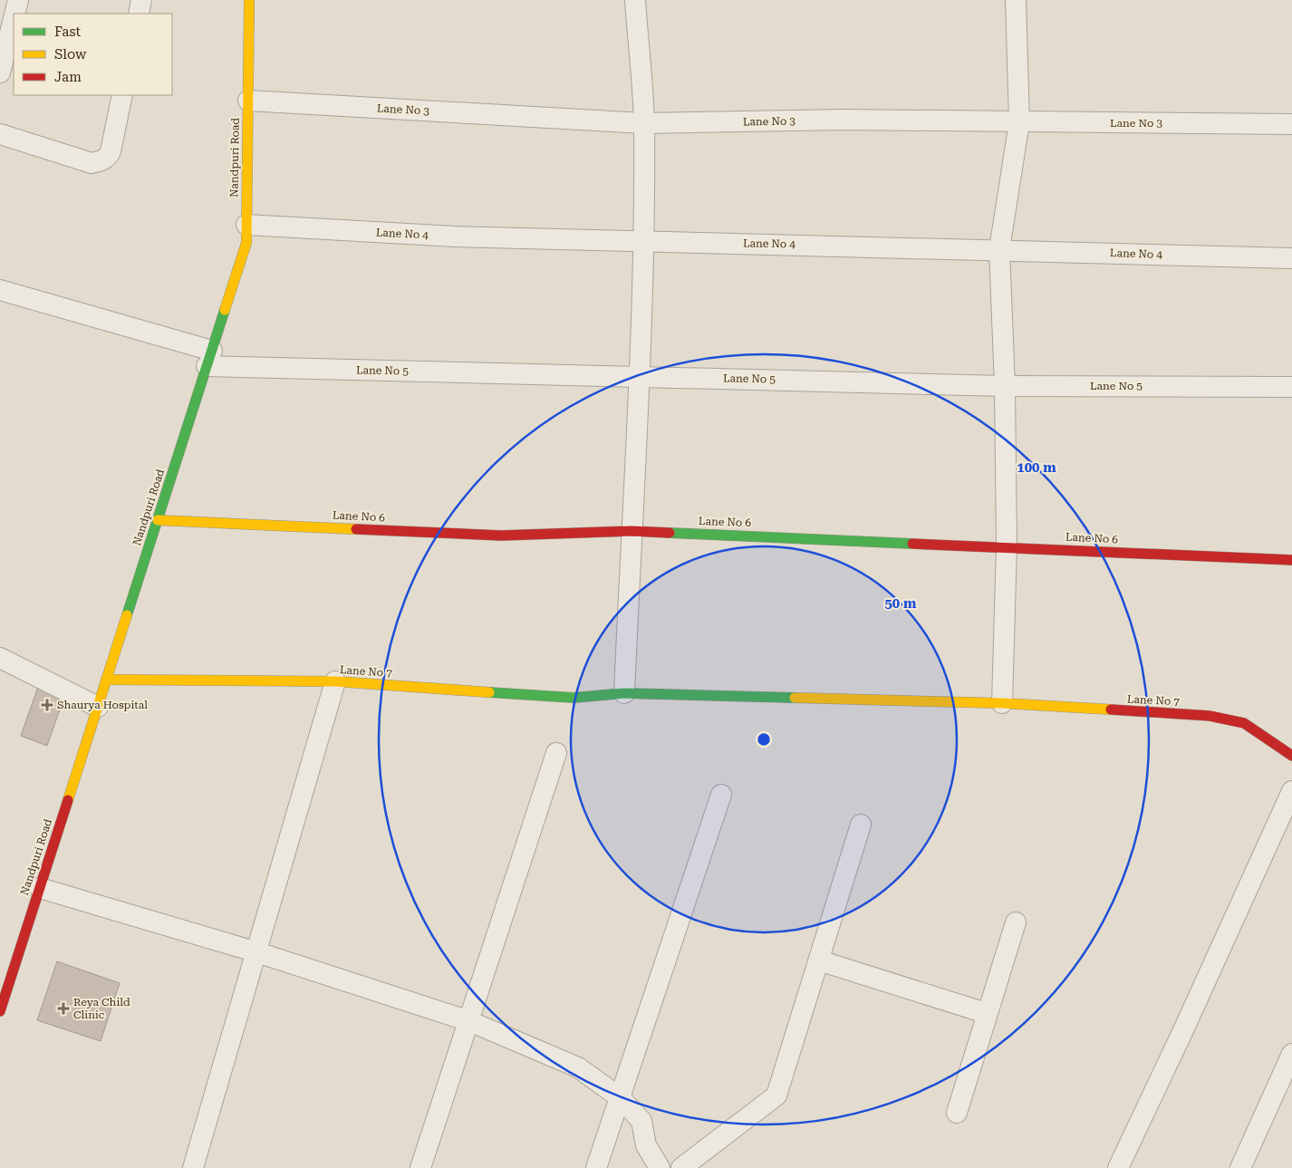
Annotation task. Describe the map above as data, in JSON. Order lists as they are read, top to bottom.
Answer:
{
  "streets": {
    "street": [
      "Lane No 3",
      "Nandpuri Road",
      "Lane No 4",
      "Lane No 5",
      "Lane No 6",
      "Lane No 7"
    ]
  },
  "crossings": [
    ["Lane No 3", "Nandpuri Road"],
    ["Nandpuri Road", "Lane No 4"],
    ["Nandpuri Road", "Lane No 5"],
    ["Nandpuri Road", "Lane No 6"],
    ["Nandpuri Road", "Lane No 7"]
  ],
  "places": {
    "health": ["Shaurya Hospital", "Reya Child Clinic"]
  },
  "legend": ["Fast", "Slow", "Jam"],
  "rings": ["100 m", "50 m"]
}
